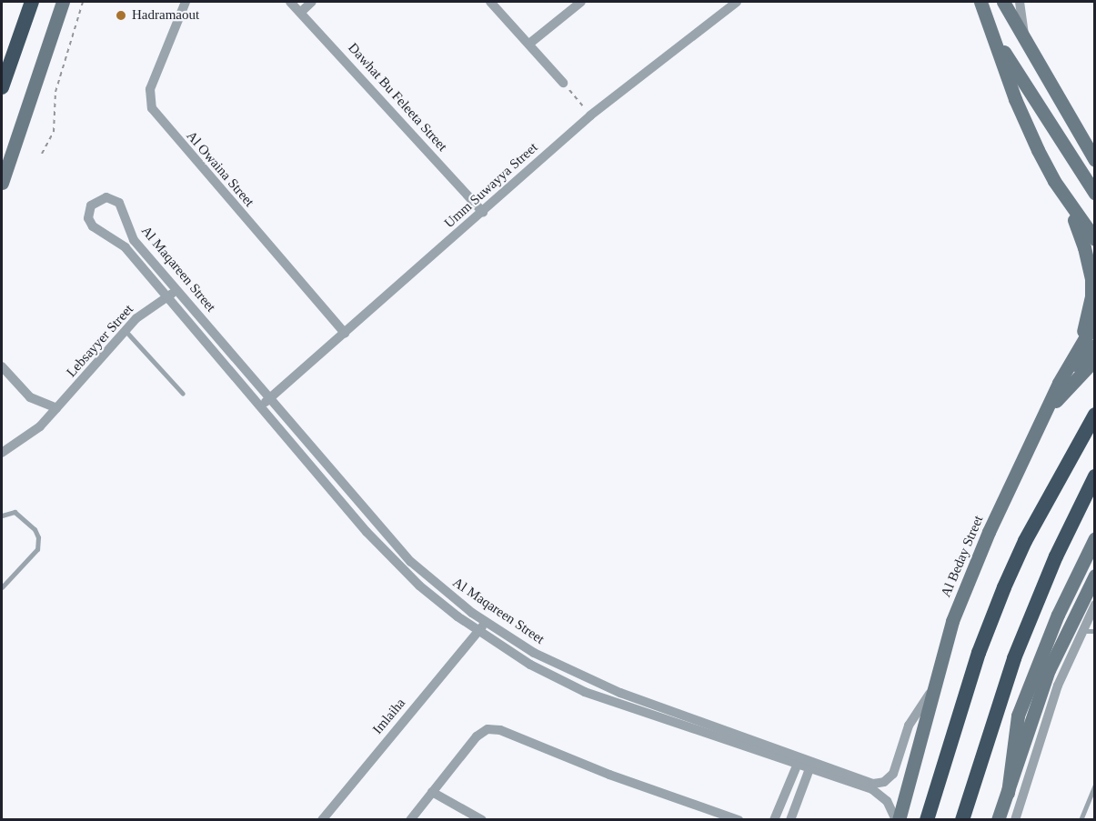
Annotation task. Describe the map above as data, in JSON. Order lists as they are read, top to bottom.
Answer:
{
  "streets": {
    "main road": ["Al Beday Street"],
    "street": [
      "Dawhat Bu Feleeta Street",
      "Al Owaina Street",
      "Umm Suwayya Street",
      "Al Maqareen Street",
      "Lebsayyer Street",
      "Imlaiha"
    ]
  },
  "crossings": [
    ["Dawhat Bu Feleeta Street", "Umm Suwayya Street"],
    ["Al Owaina Street", "Umm Suwayya Street"],
    ["Umm Suwayya Street", "Al Maqareen Street"],
    ["Al Maqareen Street", "Lebsayyer Street"],
    ["Al Maqareen Street", "Al Beday Street"],
    ["Al Maqareen Street", "Imlaiha"]
  ],
  "places": ["Hadramaout"]
}
